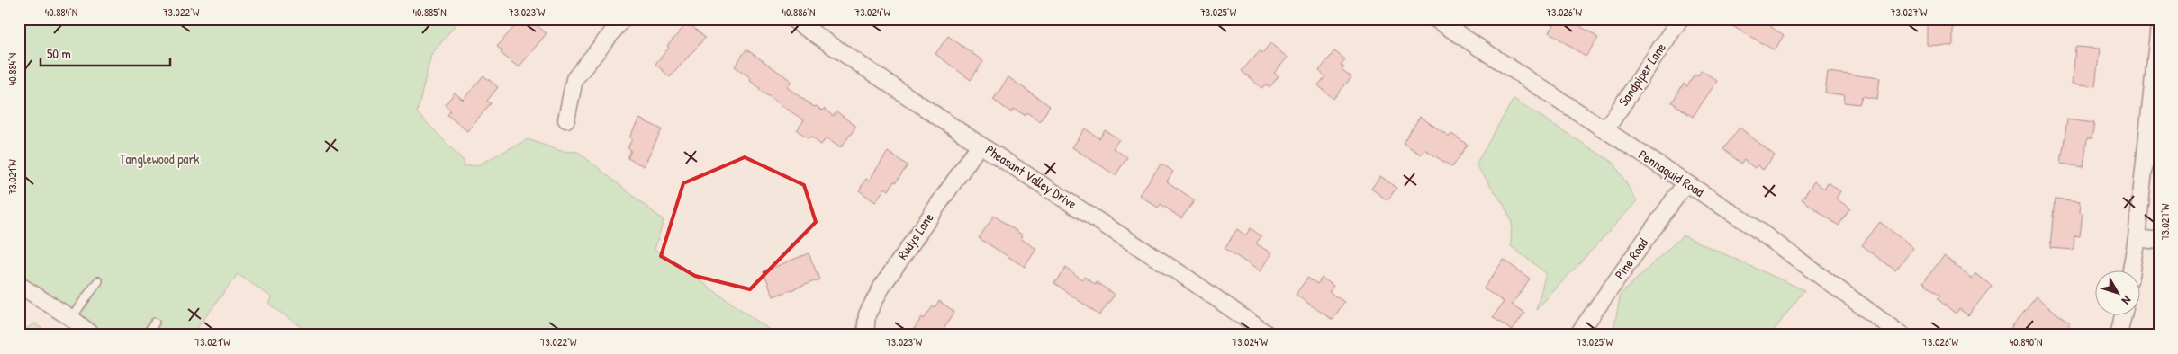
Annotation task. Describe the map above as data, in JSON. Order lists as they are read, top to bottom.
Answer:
{
  "streets": {
    "street": [
      "Sandpiper Lane",
      "Pennaquid Road",
      "Pheasant Valley Drive",
      "Rudys Lane",
      "Pine Road"
    ]
  },
  "crossings": [
    ["Sandpiper Lane", "Pennaquid Road"],
    ["Pennaquid Road", "Pine Road"],
    ["Pheasant Valley Drive", "Rudys Lane"]
  ],
  "parks": ["Tanglewood park"],
  "scale_bar": "50 m",
  "north": "bottom right",
  "coordinates": [
    "40.884°N",
    "73.022°W",
    "40.885°N",
    "73.023°W",
    "40.886°N",
    "73.024°W",
    "73.025°W",
    "73.026°W",
    "73.027°W",
    "73.021°W",
    "40.890°N"
  ]
}
